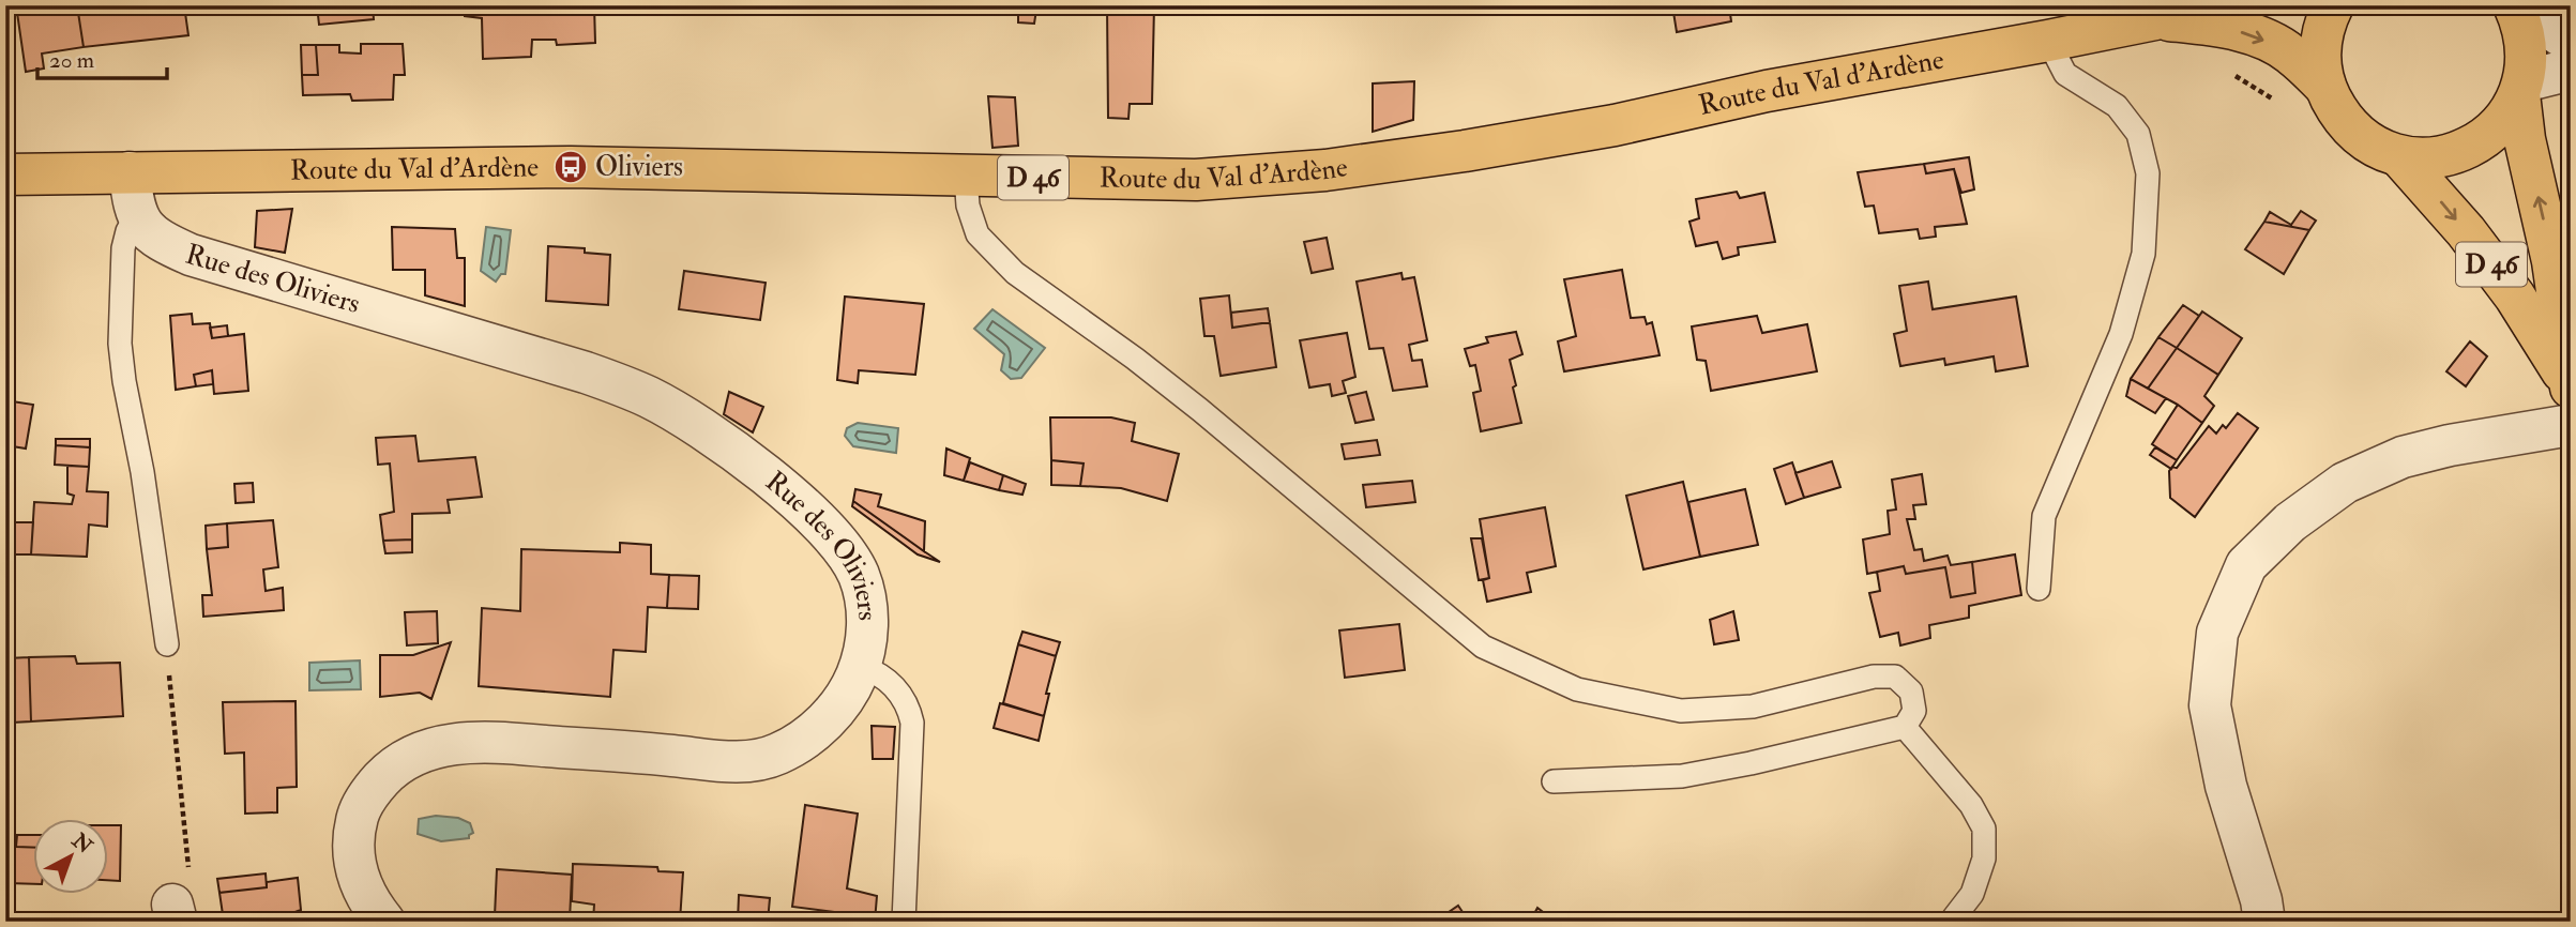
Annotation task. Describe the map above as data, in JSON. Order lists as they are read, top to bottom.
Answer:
{
  "streets": {
    "main road": ["Route du Val d'Ardène", "D 46"],
    "street": ["Rue des Oliviers"]
  },
  "places": {
    "bus stop": ["Oliviers"]
  },
  "scale_bar": "20 m",
  "north": "top right"
}
